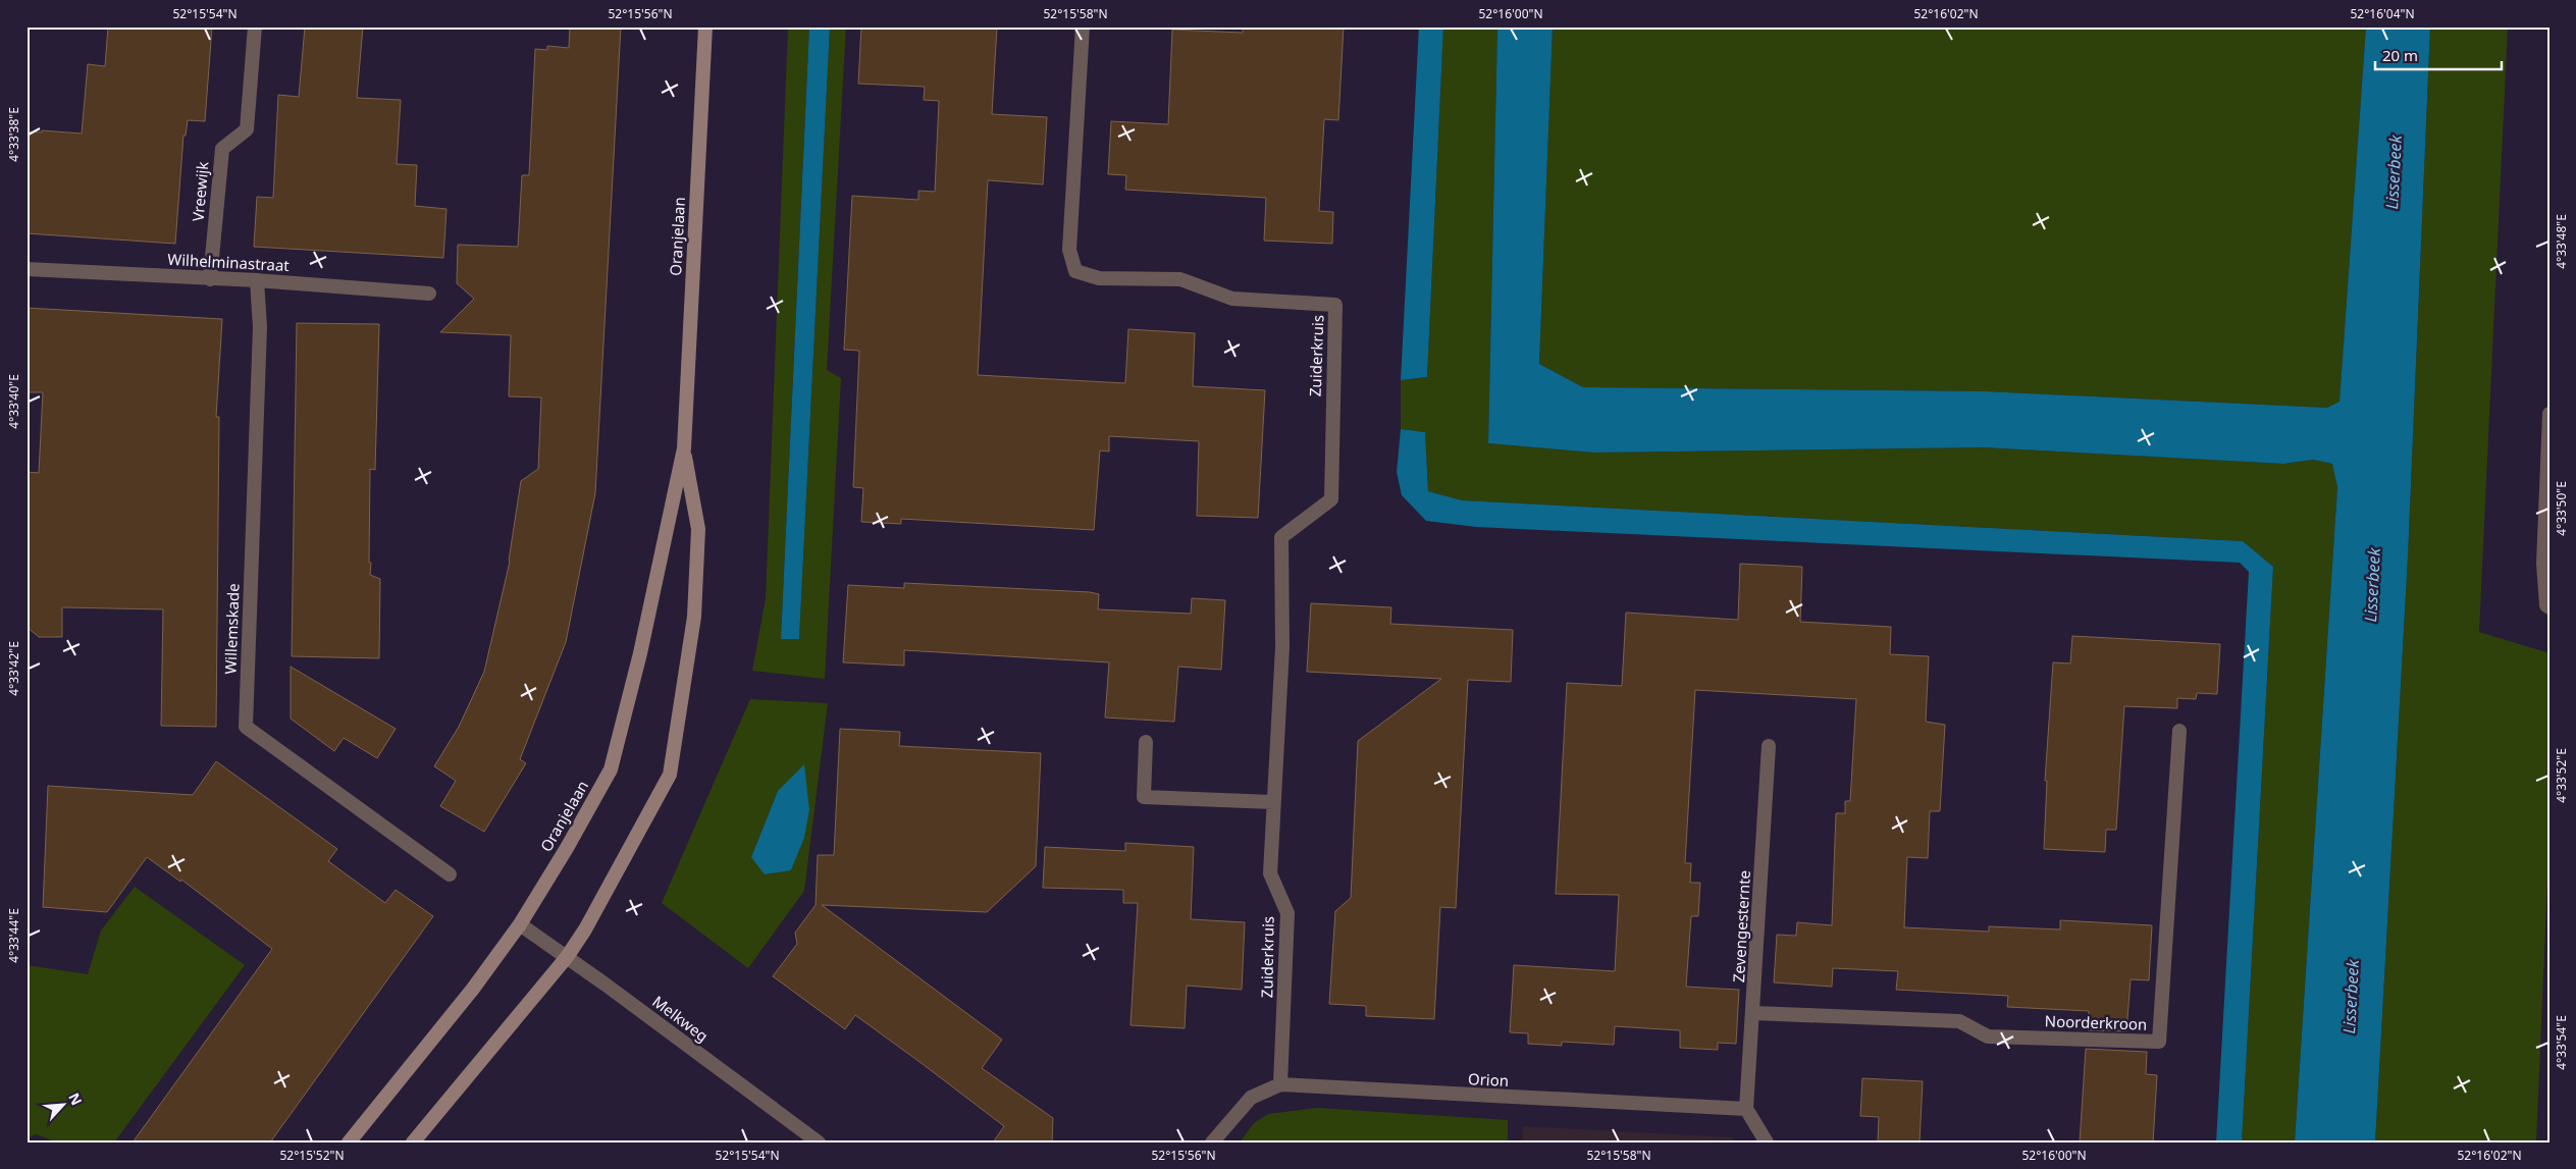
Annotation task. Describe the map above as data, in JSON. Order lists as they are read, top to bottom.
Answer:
{
  "streets": {
    "main road": ["Oranjelaan"],
    "street": [
      "Vreewijk",
      "Wilhelminastraat",
      "Zuiderkruis",
      "Willemskade",
      "Zevengesternte",
      "Melkweg",
      "Noorderkroon",
      "Orion"
    ]
  },
  "crossings": [
    ["Vreewijk", "Wilhelminastraat"],
    ["Oranjelaan", "Melkweg"],
    ["Wilhelminastraat", "Willemskade"],
    ["Zuiderkruis", "Orion"],
    ["Zevengesternte", "Noorderkroon"],
    ["Zevengesternte", "Orion"]
  ],
  "water": ["Lisserbeek"],
  "scale_bar": "20 m",
  "north": "top right",
  "coordinates": [
    "52°15'54\"N",
    "52°15'56\"N",
    "52°15'58\"N",
    "52°16'00\"N",
    "52°16'02\"N",
    "52°16'04\"N",
    "4°33'38\"E",
    "4°33'48\"E",
    "4°33'40\"E",
    "4°33'50\"E",
    "4°33'42\"E",
    "4°33'52\"E",
    "4°33'44\"E",
    "4°33'54\"E",
    "52°15'52\"N"
  ]
}
